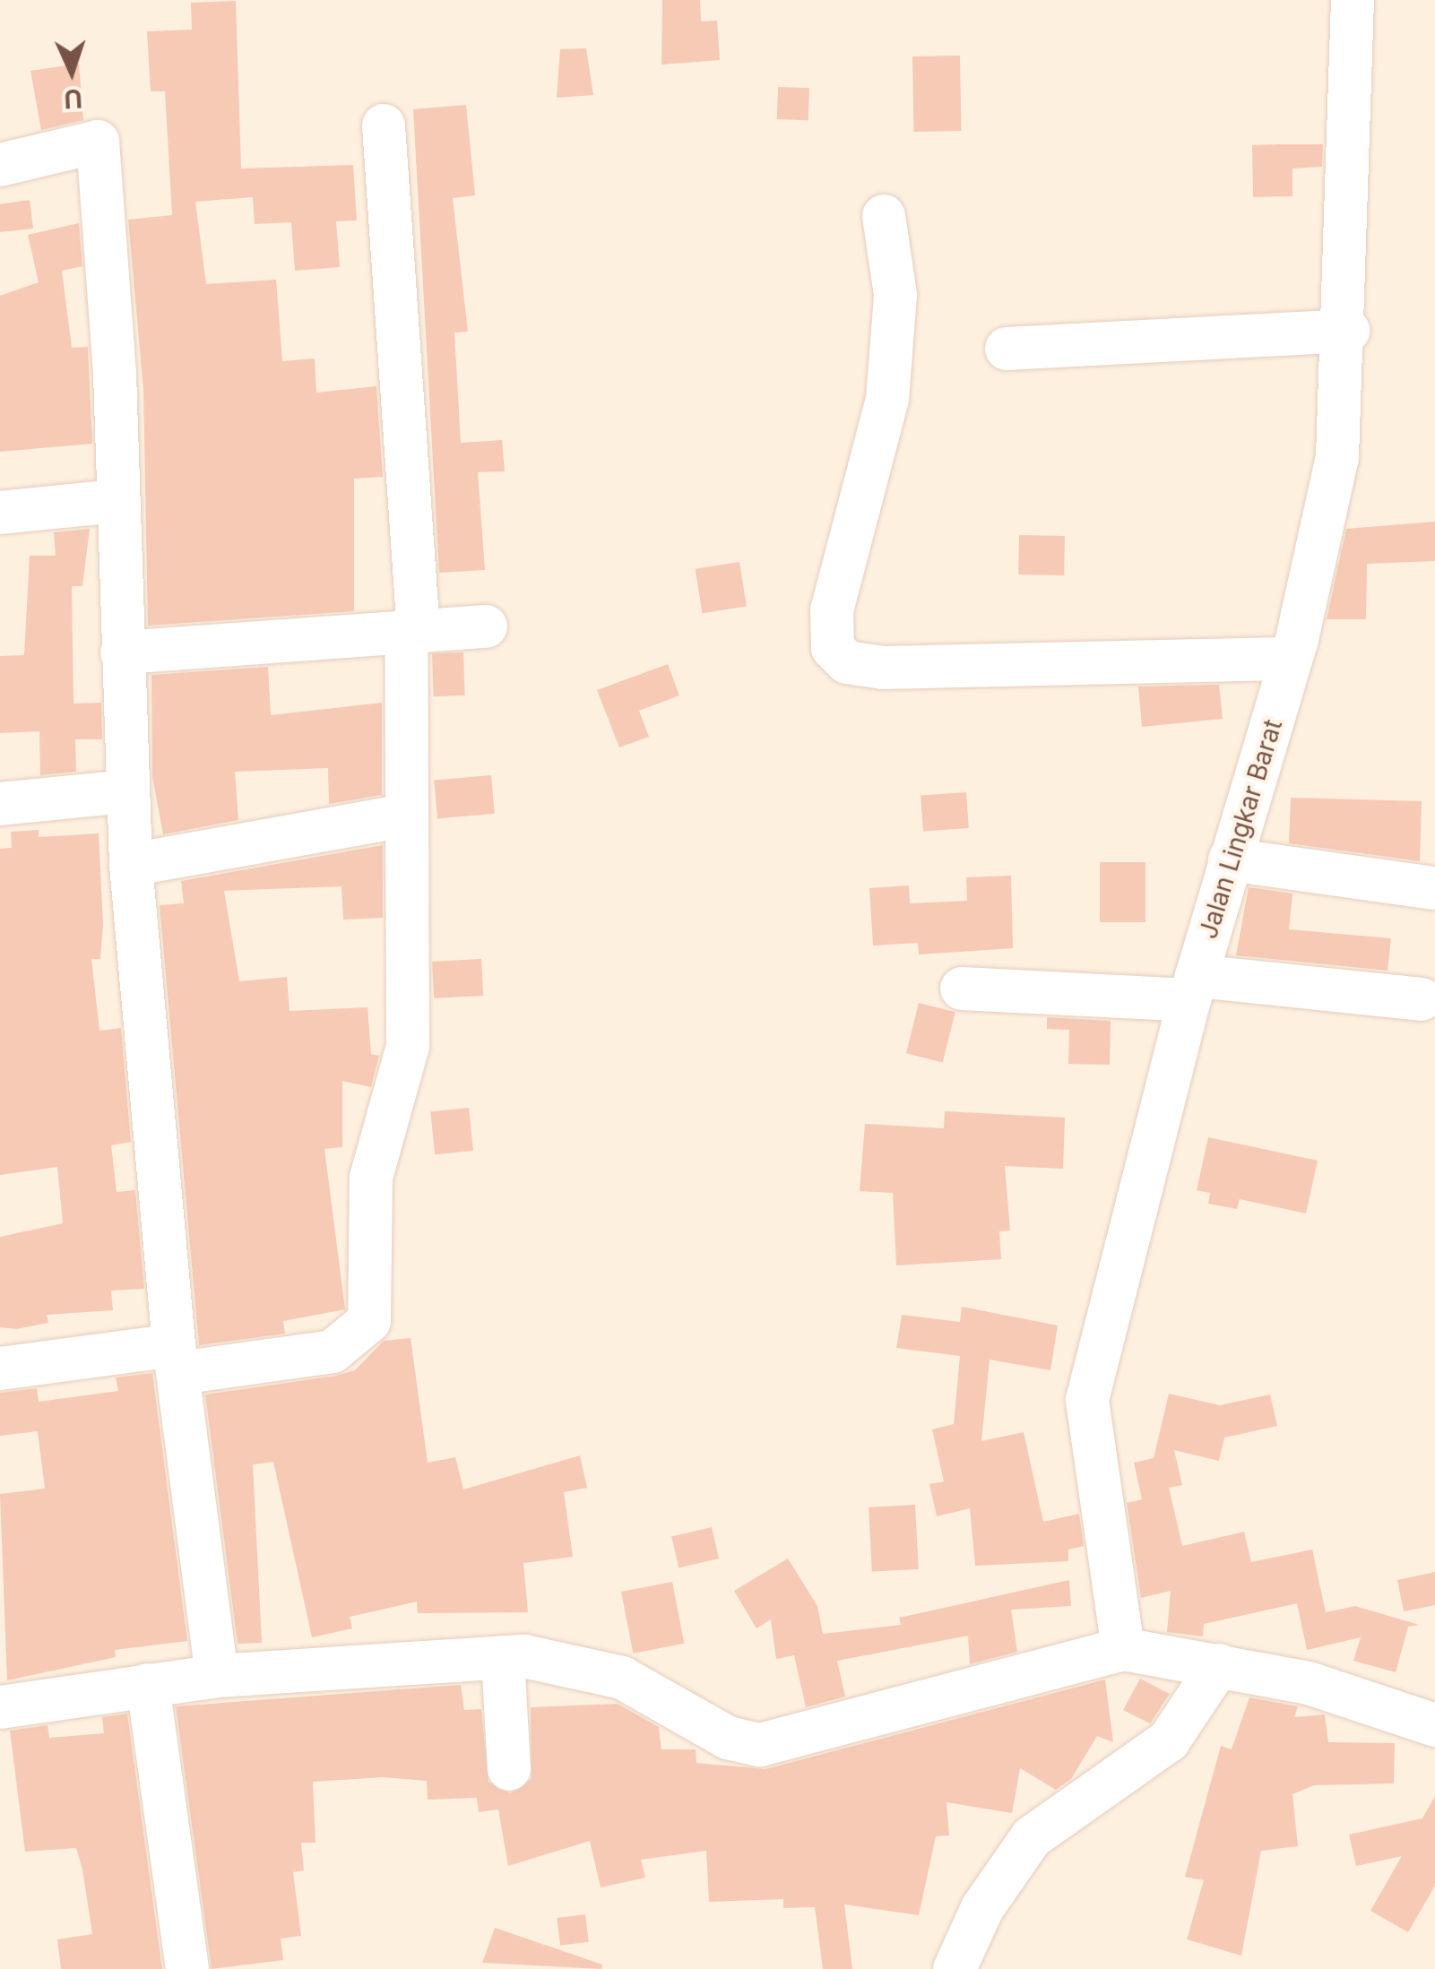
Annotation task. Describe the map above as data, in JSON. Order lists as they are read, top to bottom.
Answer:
{
  "streets": {
    "street": ["Jalan Lingkar Barat"]
  },
  "north": "bottom"
}
